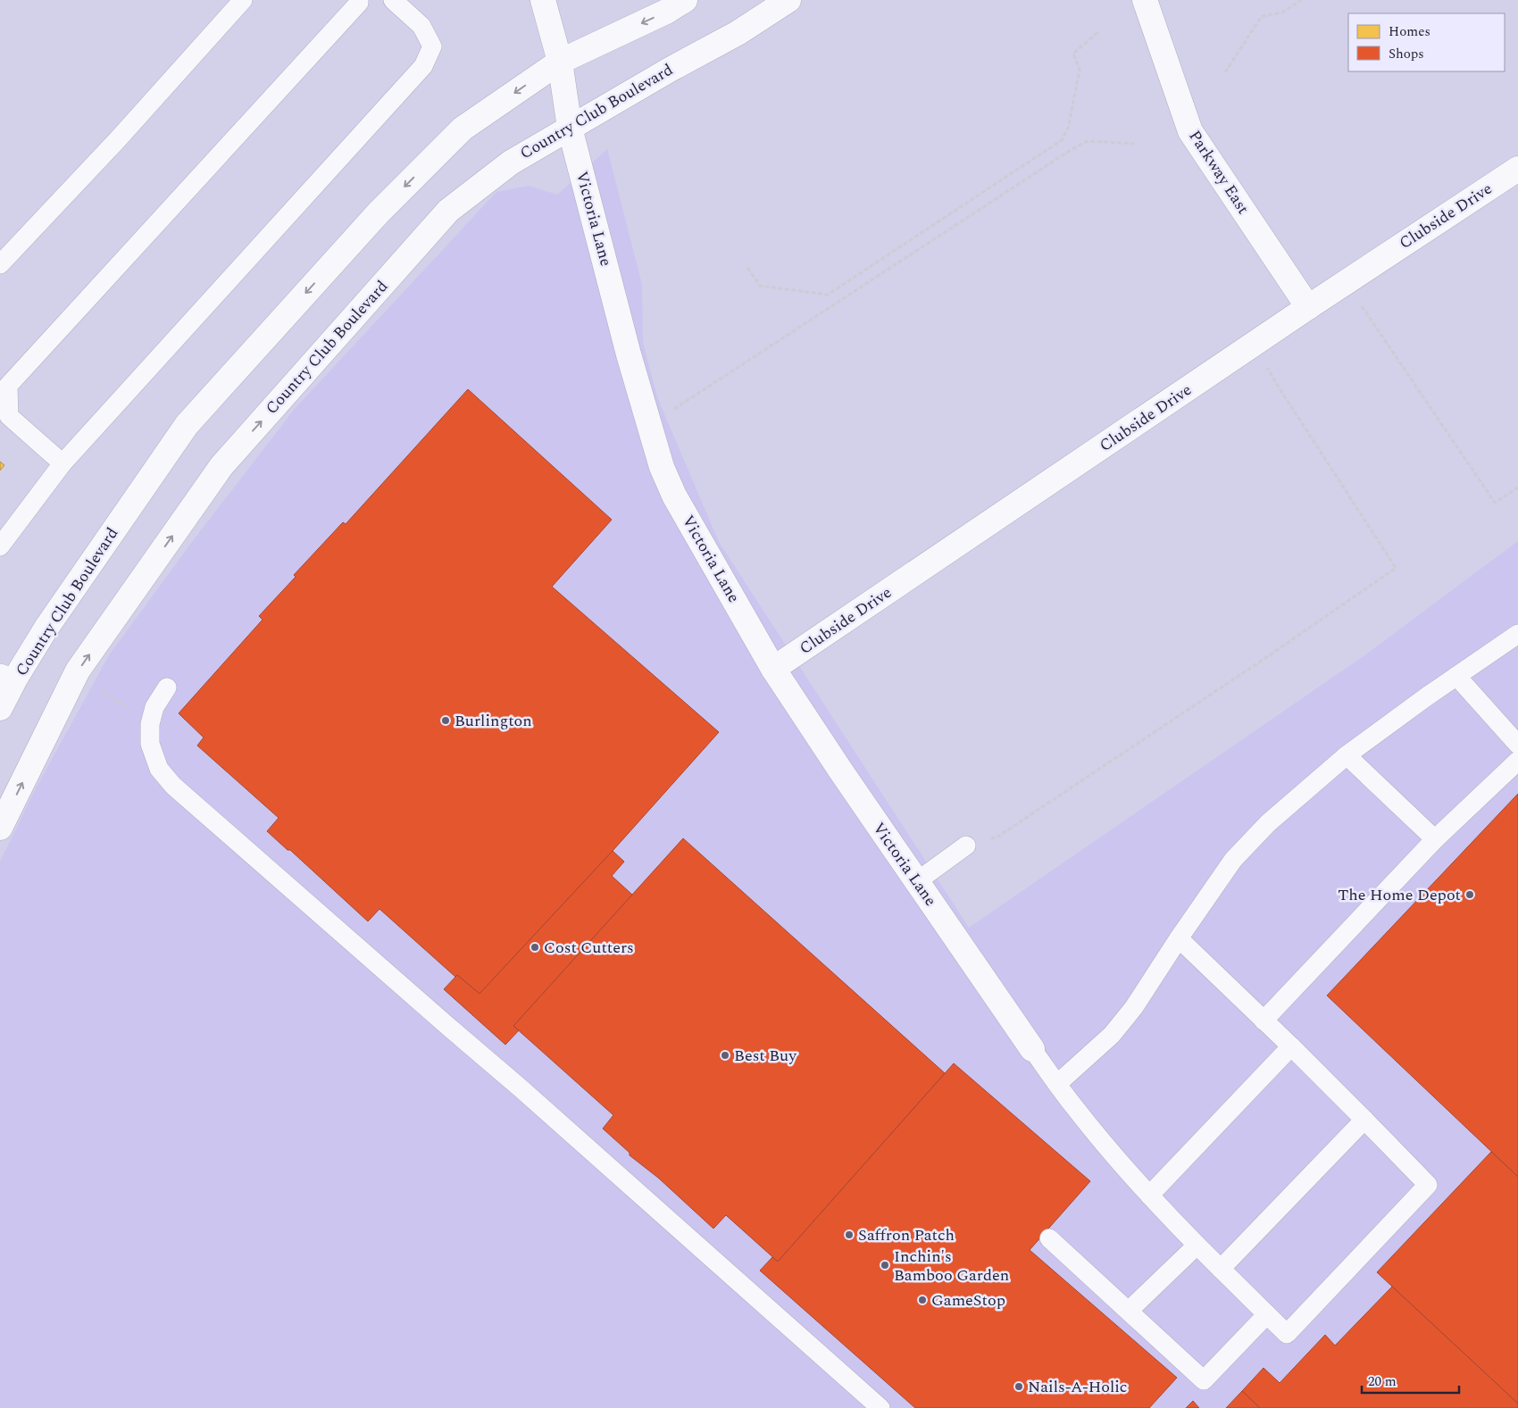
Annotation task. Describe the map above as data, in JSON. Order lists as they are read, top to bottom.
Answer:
{
  "streets": {
    "street": [
      "Country Club Boulevard",
      "Parkway East",
      "Clubside Drive",
      "Victoria Lane"
    ]
  },
  "crossings": [
    ["Country Club Boulevard", "Victoria Lane"],
    ["Parkway East", "Clubside Drive"],
    ["Clubside Drive", "Victoria Lane"]
  ],
  "places": [
    "Burlington",
    "The Home Depot",
    "Cost Cutters",
    "Best Buy",
    "Saffron Patch",
    "Inchin's Bamboo Garden",
    "GameStop",
    "Nails-A-Holic"
  ],
  "legend": ["Homes", "Shops"],
  "scale_bar": "20 m"
}
